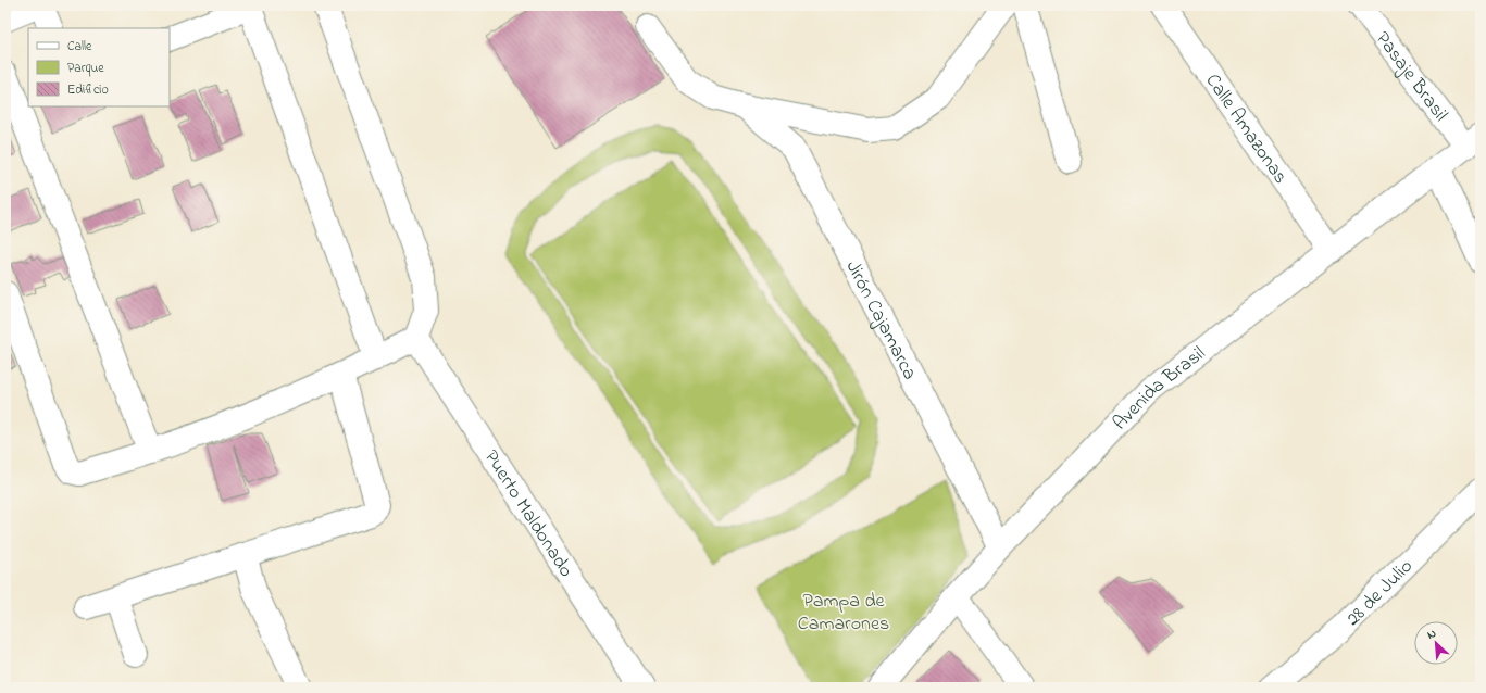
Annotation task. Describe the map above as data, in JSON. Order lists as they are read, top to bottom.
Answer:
{
  "streets": {
    "street": [
      "Pasaje Brasil",
      "Calle Amazonas",
      "Jirón Cajamarca",
      "Avenida Brasil",
      "Puerto Maldonado",
      "28 de Julio"
    ]
  },
  "crossings": [
    ["Pasaje Brasil", "Avenida Brasil"],
    ["Calle Amazonas", "Avenida Brasil"],
    ["Jirón Cajamarca", "Avenida Brasil"]
  ],
  "parks": ["Pampa de Camarones"],
  "legend": ["Calle", "Parque", "Edificio"],
  "north": "top left"
}
